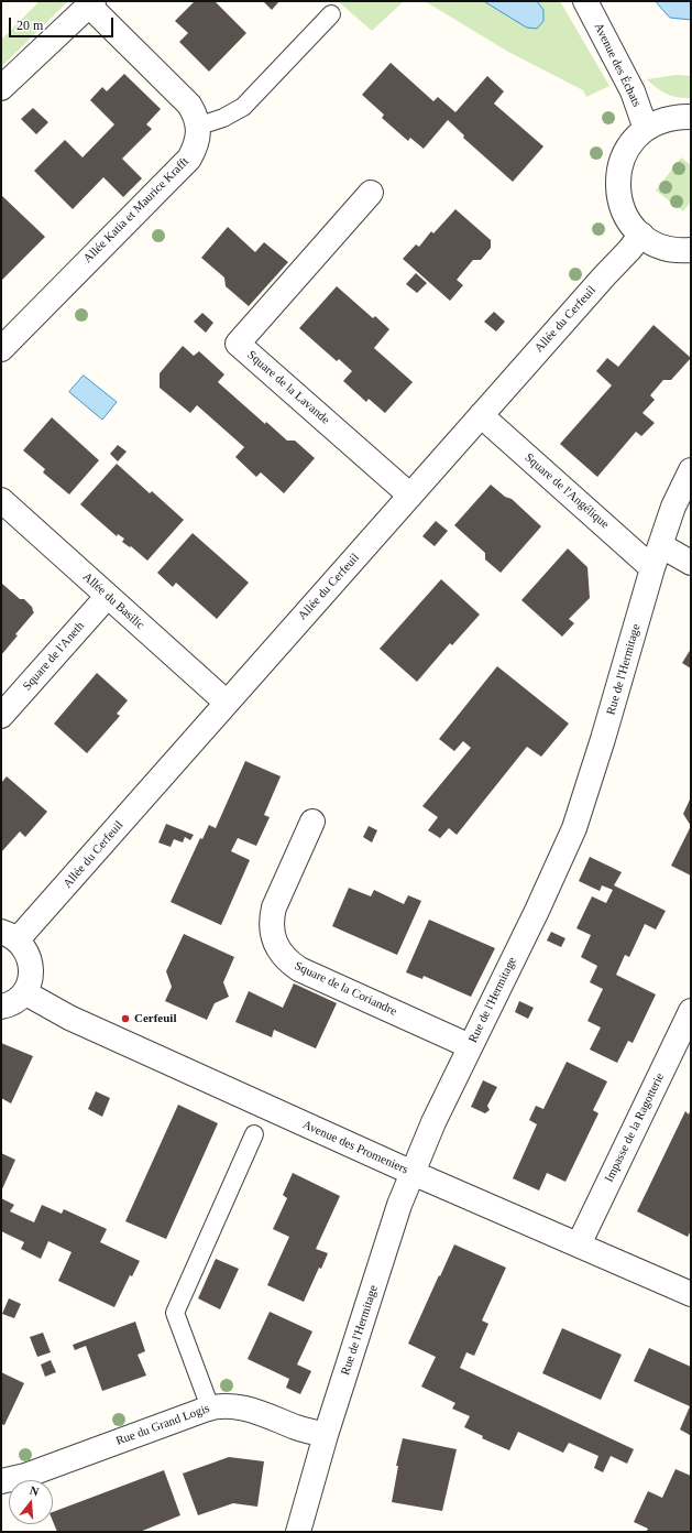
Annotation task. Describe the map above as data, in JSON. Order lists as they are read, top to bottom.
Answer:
{
  "streets": {
    "street": [
      "Avenue des Échats",
      "Allée Katia et Maurice Krafft",
      "Allée du Cerfeuil",
      "Square de la Lavande",
      "Square de l'Angélique",
      "Allée du Basilic",
      "Square de l'Aneth",
      "Rue de l'Hermitage",
      "Square de la Coriandre",
      "Impasse de la Ragotterie",
      "Avenue des Promeniers",
      "Rue du Grand Logis"
    ]
  },
  "crossings": [
    ["Allée du Cerfeuil", "Square de la Lavande"],
    ["Allée du Cerfeuil", "Square de l'Angélique"],
    ["Allée du Cerfeuil", "Allée du Basilic"],
    ["Square de l'Angélique", "Rue de l'Hermitage"],
    ["Allée du Basilic", "Square de l'Aneth"],
    ["Rue de l'Hermitage", "Square de la Coriandre"],
    ["Rue de l'Hermitage", "Avenue des Promeniers"],
    ["Rue de l'Hermitage", "Rue du Grand Logis"],
    ["Impasse de la Ragotterie", "Avenue des Promeniers"]
  ],
  "places": ["Cerfeuil"],
  "scale_bar": "20 m",
  "north": "top"
}
